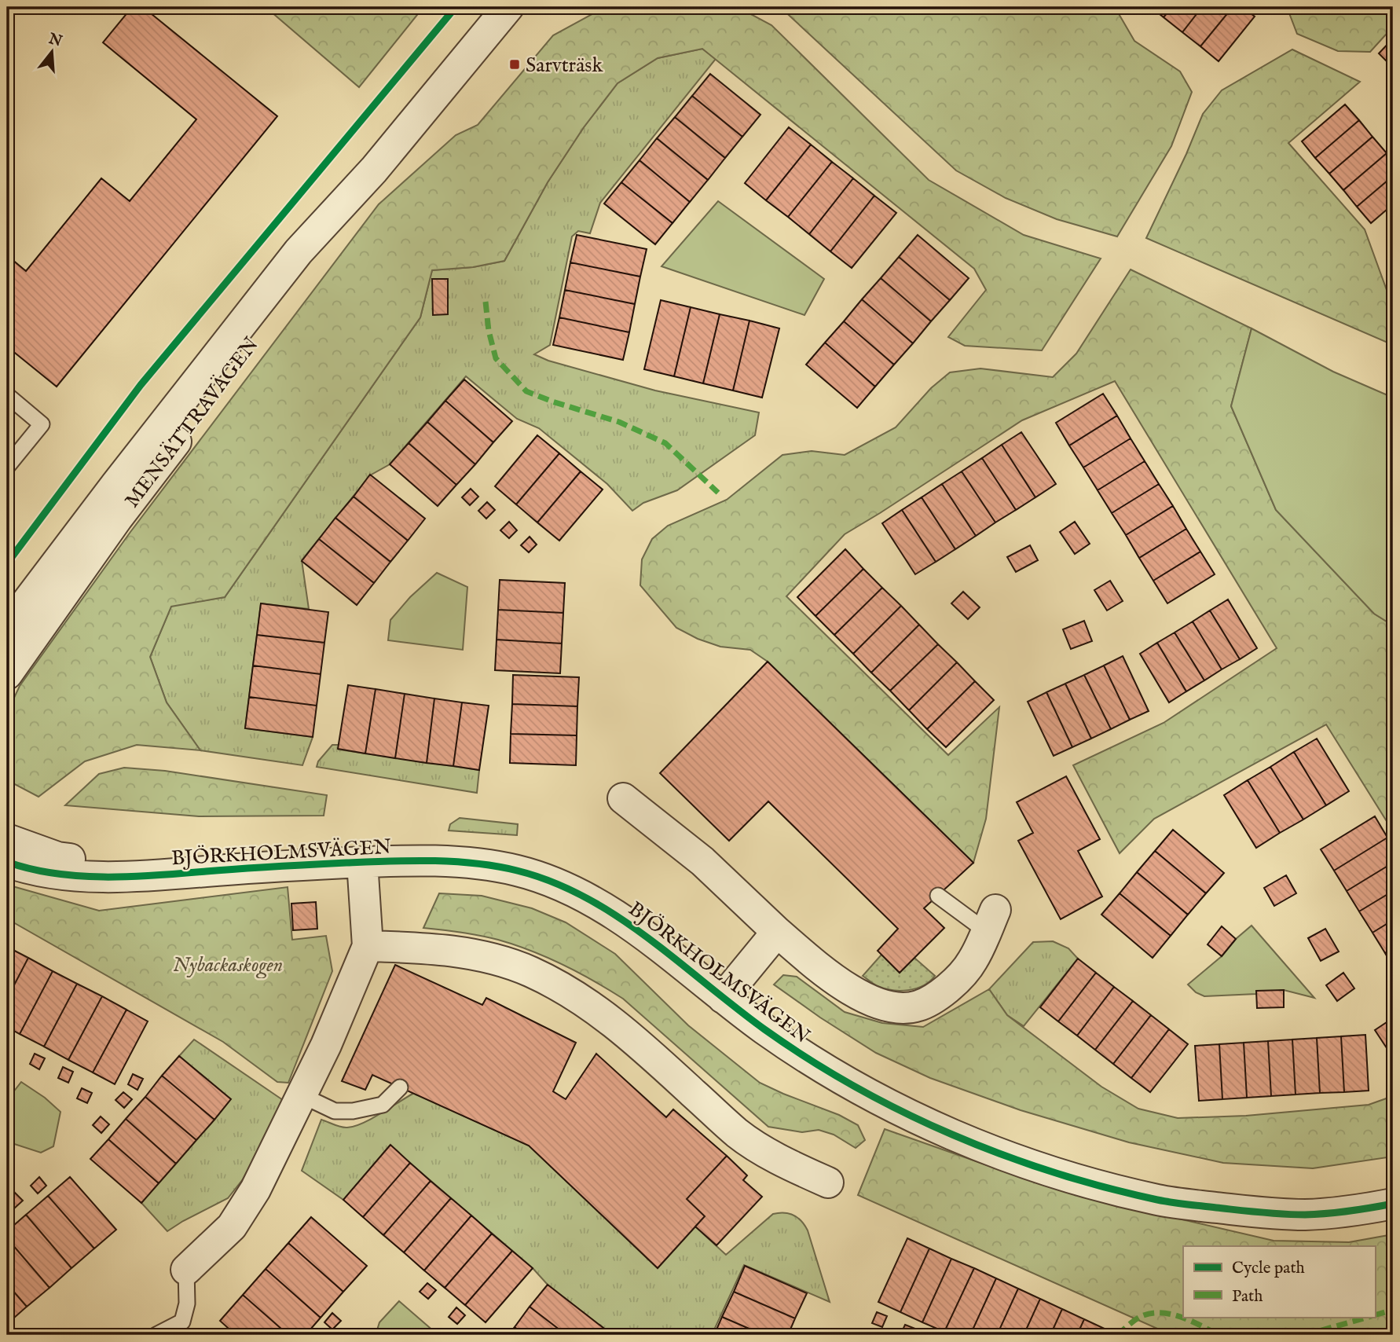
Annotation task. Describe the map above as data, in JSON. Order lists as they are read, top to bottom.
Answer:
{
  "streets": {
    "street": ["MENSÄTTRAVÄGEN", "BJÖRKHOLMSVÄGEN"]
  },
  "parks": ["Nybackaskogen"],
  "places": {
    "transit": ["Sarvträsk"]
  },
  "legend": ["Cycle path", "Path"],
  "north": "top"
}
